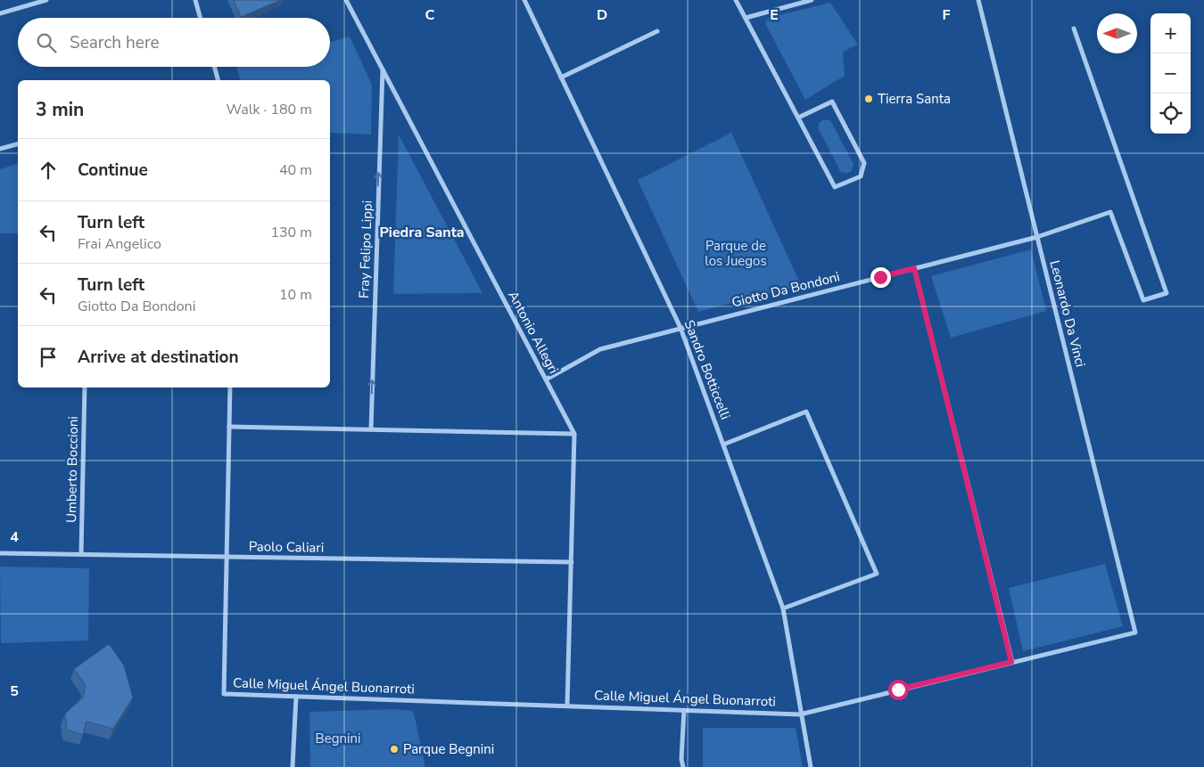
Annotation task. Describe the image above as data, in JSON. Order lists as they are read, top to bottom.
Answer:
{
  "streets": {
    "street": [
      "Fray Felipo Lippi",
      "Giotto Da Bondoni",
      "Leonardo Da Vinci",
      "Antonio Allegri",
      "Sandro Botticcelli",
      "Umberto Boccioni",
      "Paolo Caliari",
      "Calle Miguel Ángel Buonarroti"
    ]
  },
  "crossings": [
    ["Fray Felipo Lippi", "Antonio Allegri"],
    ["Giotto Da Bondoni", "Leonardo Da Vinci"],
    ["Giotto Da Bondoni", "Antonio Allegri"],
    ["Giotto Da Bondoni", "Sandro Botticcelli"],
    ["Leonardo Da Vinci", "Calle Miguel Ángel Buonarroti"],
    ["Antonio Allegri", "Paolo Caliari"],
    ["Antonio Allegri", "Calle Miguel Ángel Buonarroti"],
    ["Sandro Botticcelli", "Calle Miguel Ángel Buonarroti"],
    ["Umberto Boccioni", "Paolo Caliari"],
    ["Paolo Caliari", "Calle Miguel Ángel Buonarroti"]
  ],
  "one_way": ["Fray Felipo Lippi"],
  "districts": ["Piedra Santa"],
  "parks": ["Parque de los Juegos", "Begnini"],
  "places": ["Tierra Santa", "Parque Begnini"],
  "north": "left",
  "page": {
    "map_buttons": ["+", "−"],
    "search": "Search here",
    "heading": ["3 min", "Walk · 180 m"],
    "list": [
      ["Continue", "40 m"],
      ["Turn left", "Frai Angelico", "130 m"],
      ["Turn left", "Giotto Da Bondoni", "10 m"],
      "Arrive at destination"
    ]
  },
  "grid": {
    "columns": [
      "C",
      "D",
      "E",
      "F"
    ],
    "rows": ["4", "5"]
  }
}
